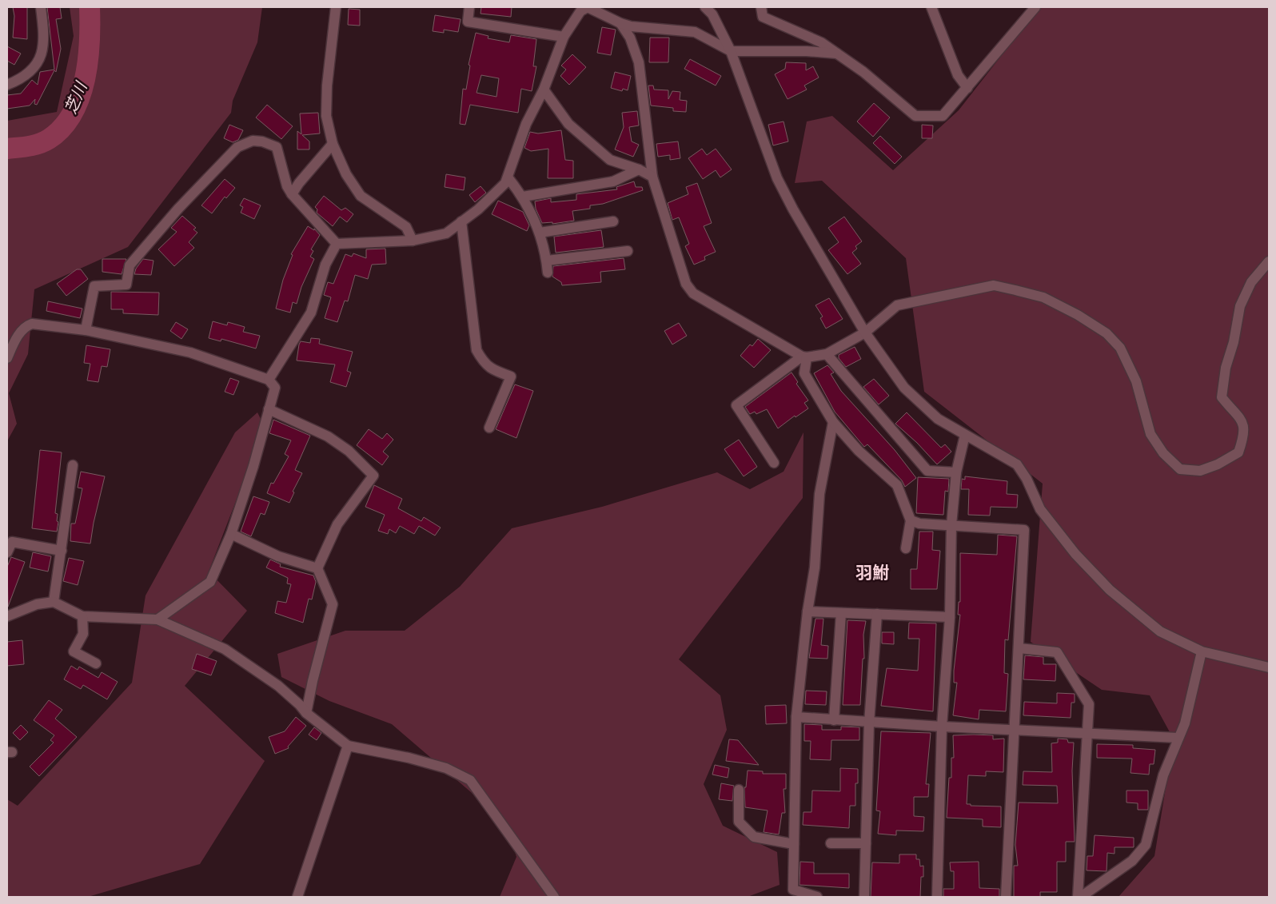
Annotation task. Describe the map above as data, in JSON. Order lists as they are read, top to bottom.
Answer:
{
  "districts": ["羽鮒"],
  "water": ["芝川"]
}
